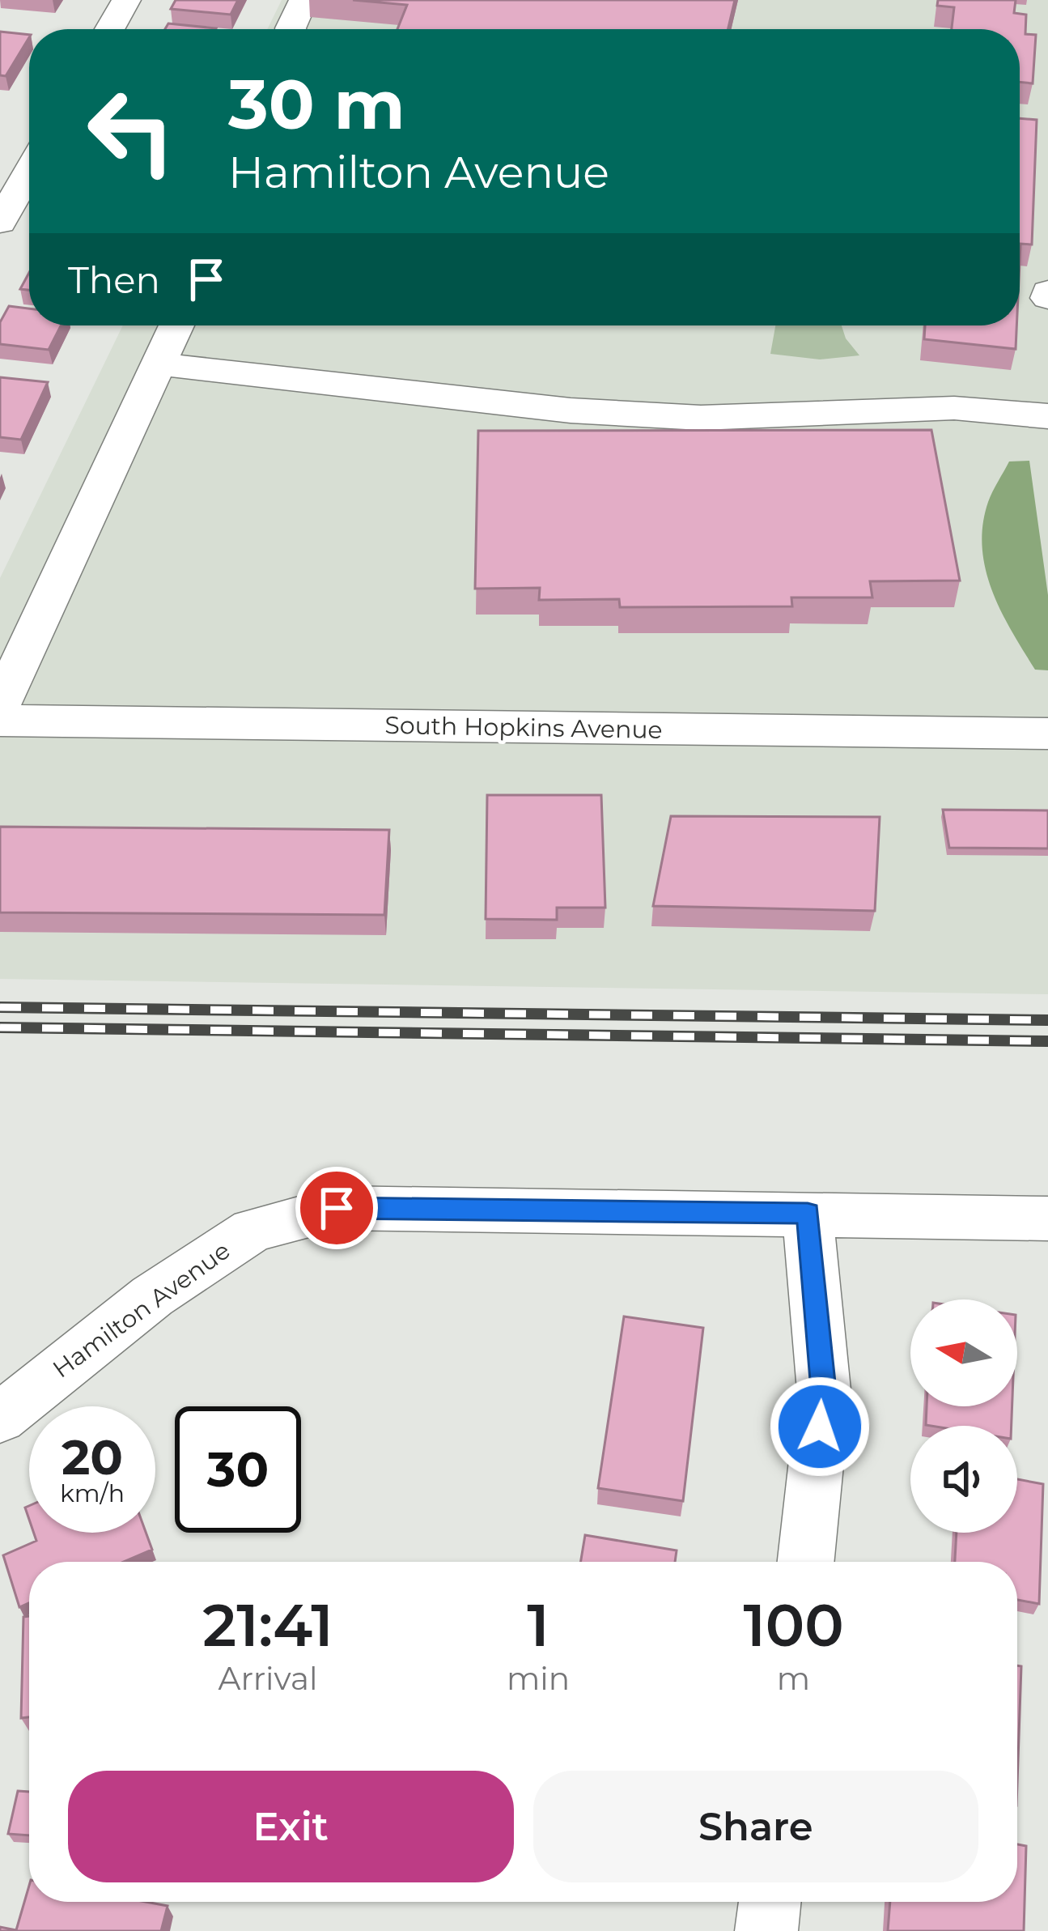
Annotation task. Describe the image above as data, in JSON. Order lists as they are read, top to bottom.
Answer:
{
  "streets": {
    "street": ["South Hopkins Avenue", "Hamilton Avenue"]
  },
  "north": "left",
  "page": {
    "turn": ["30 m", "Hamilton Avenue"],
    "then": "Then",
    "speed": "20 km/h",
    "limit": "30",
    "eta": [
      "21:41",
      "Arrival",
      "1",
      "min",
      "100",
      "m"
    ],
    "buttons": ["Exit", "Share"]
  }
}
